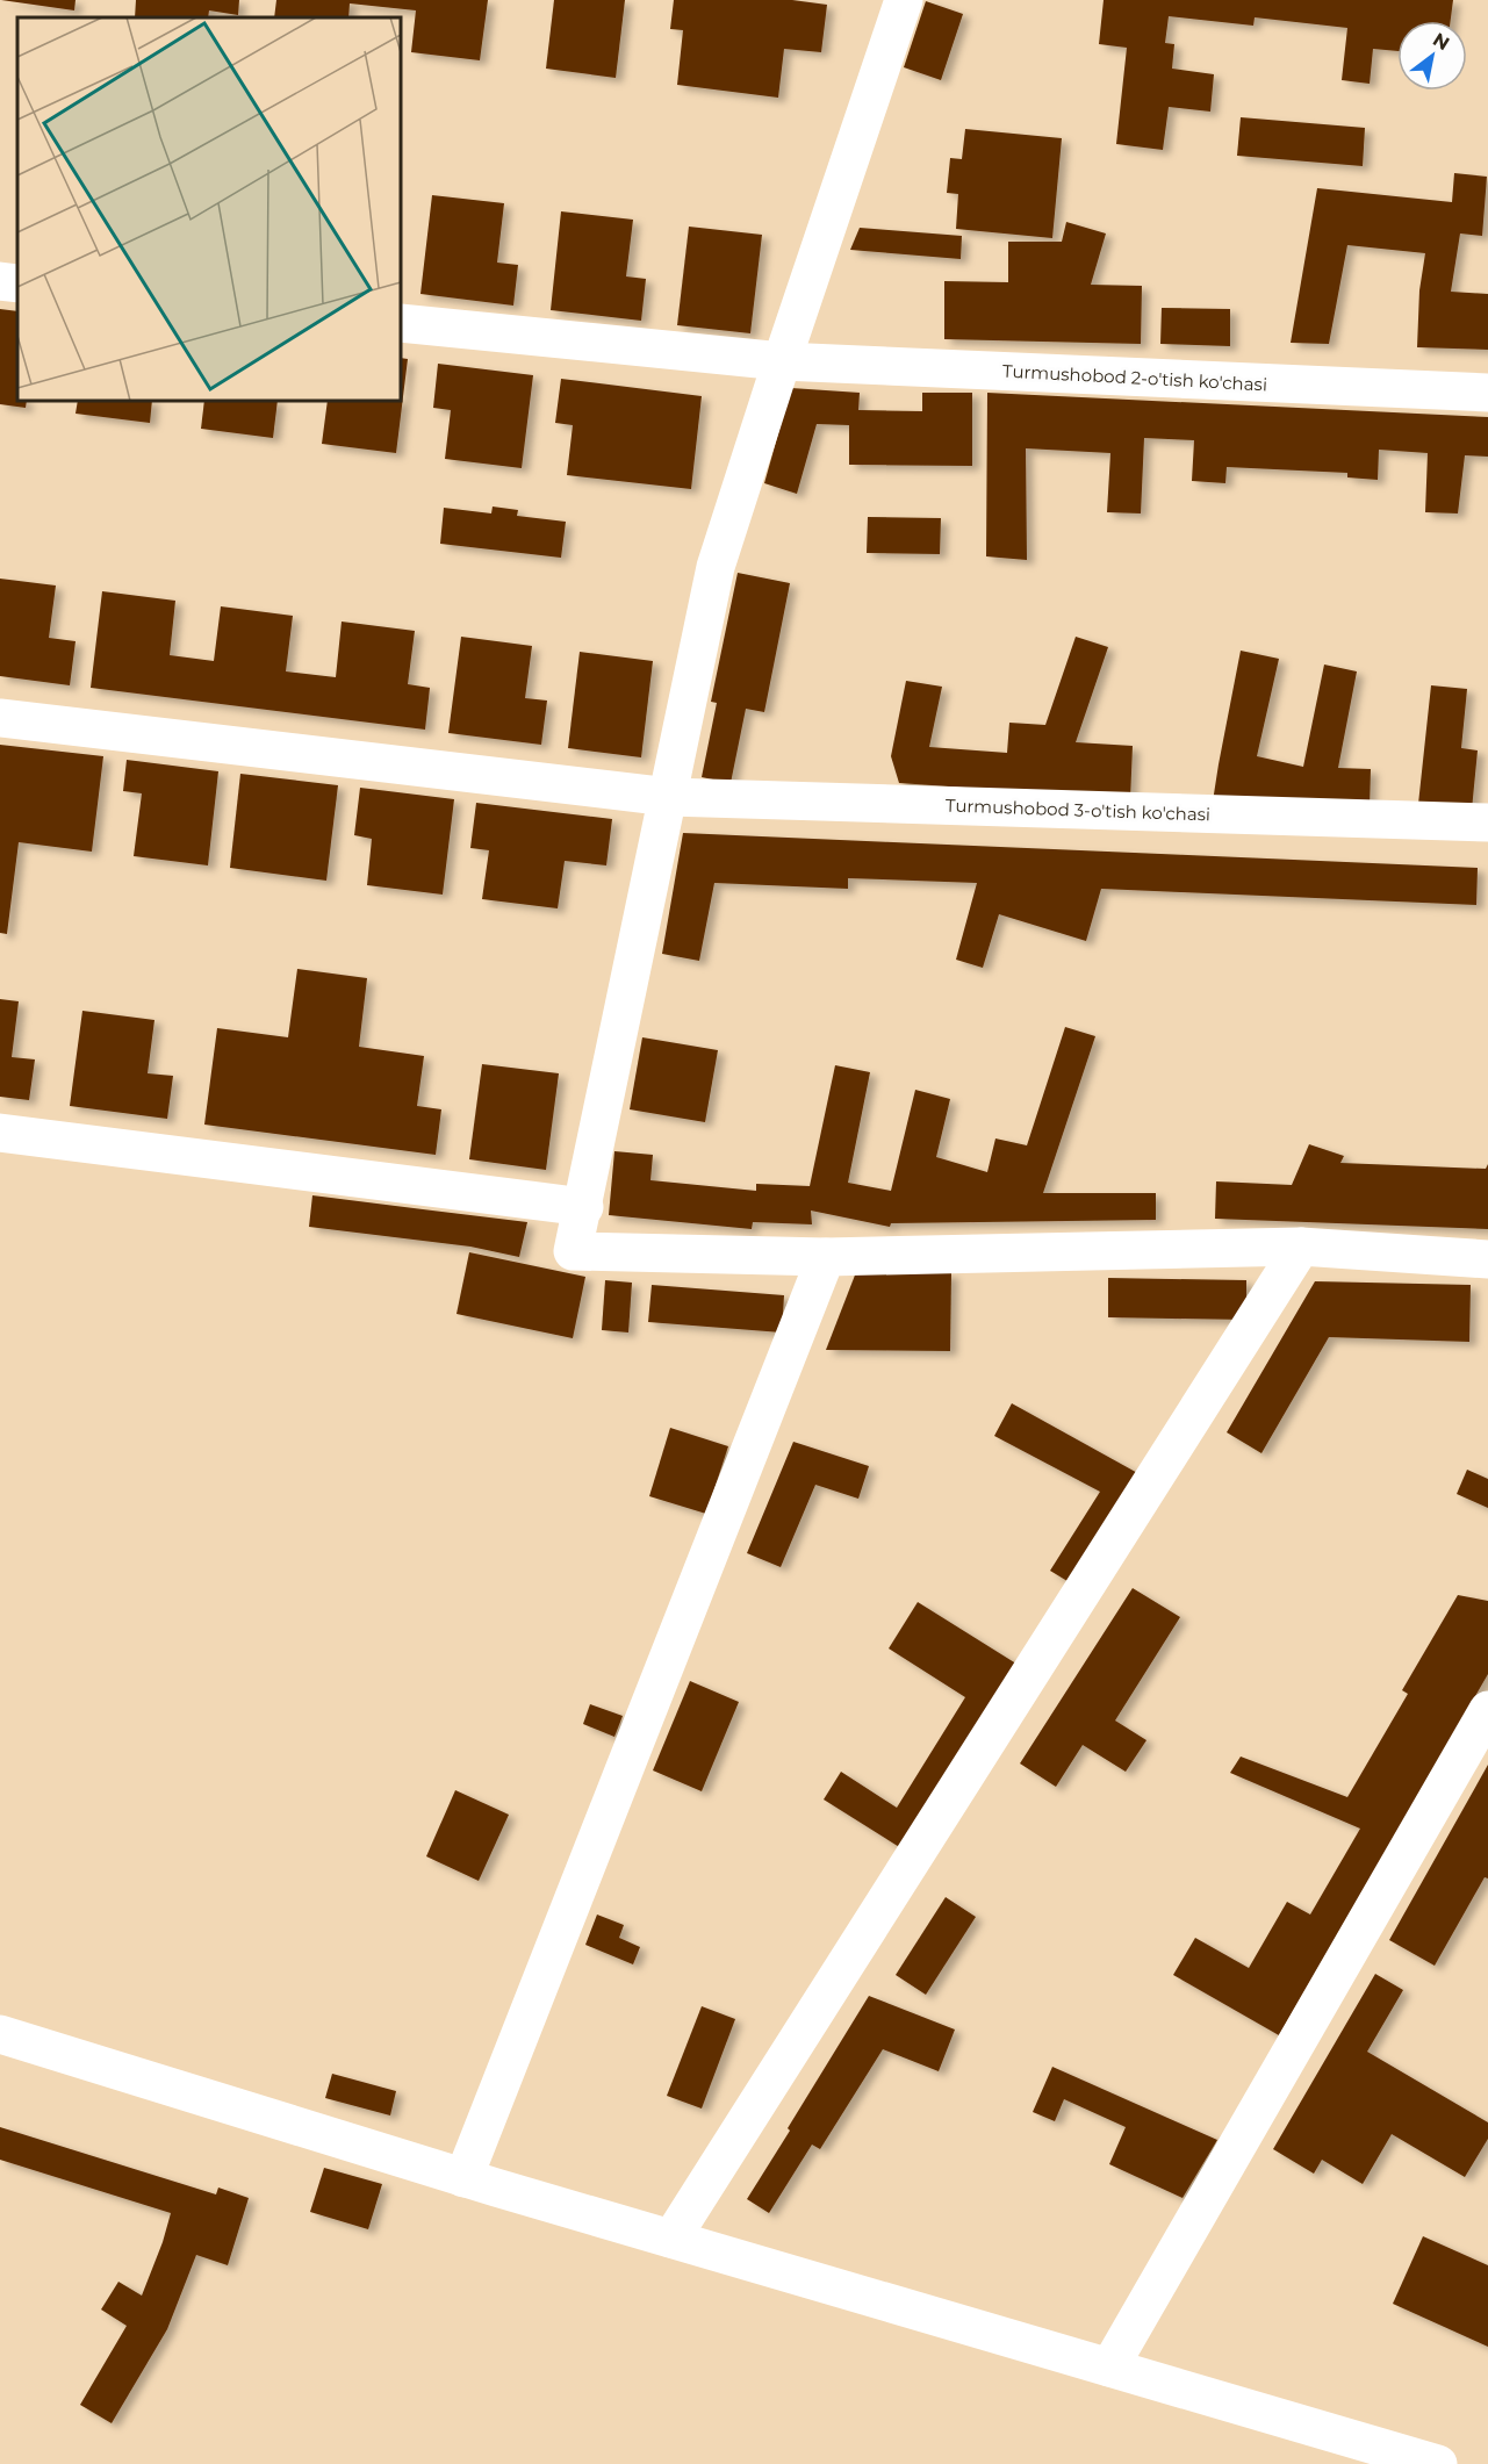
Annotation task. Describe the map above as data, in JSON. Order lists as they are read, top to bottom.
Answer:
{
  "streets": {
    "street": ["Turmushobod 2-o'tish ko'chasi", "Turmushobod 3-o'tish ko'chasi"]
  },
  "north": "top right"
}
